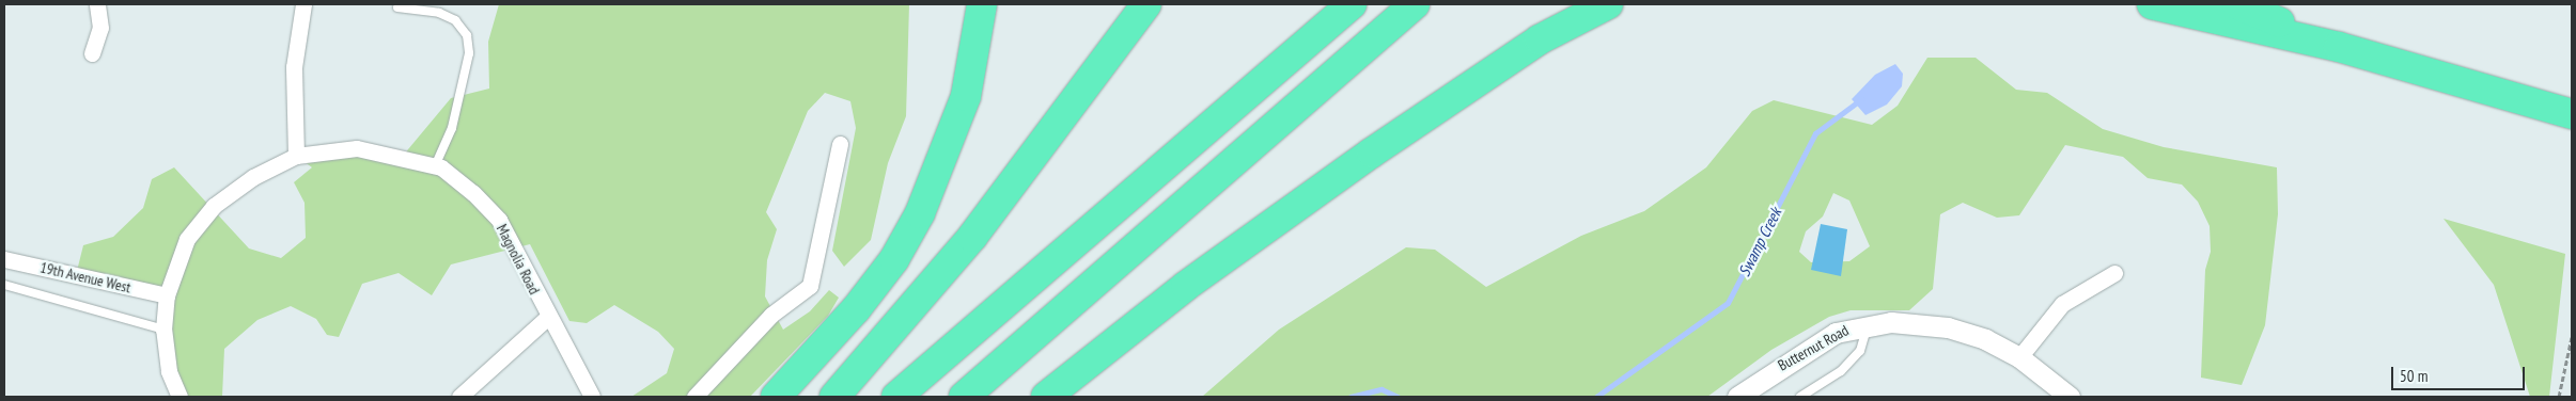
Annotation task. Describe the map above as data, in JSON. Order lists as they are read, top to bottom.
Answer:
{
  "streets": {
    "street": ["Magnolia Road", "19th Avenue West", "Butternut Road"]
  },
  "crossings": [
    ["Magnolia Road", "19th Avenue West"]
  ],
  "water": ["Swamp Creek"],
  "scale_bar": "50 m"
}
